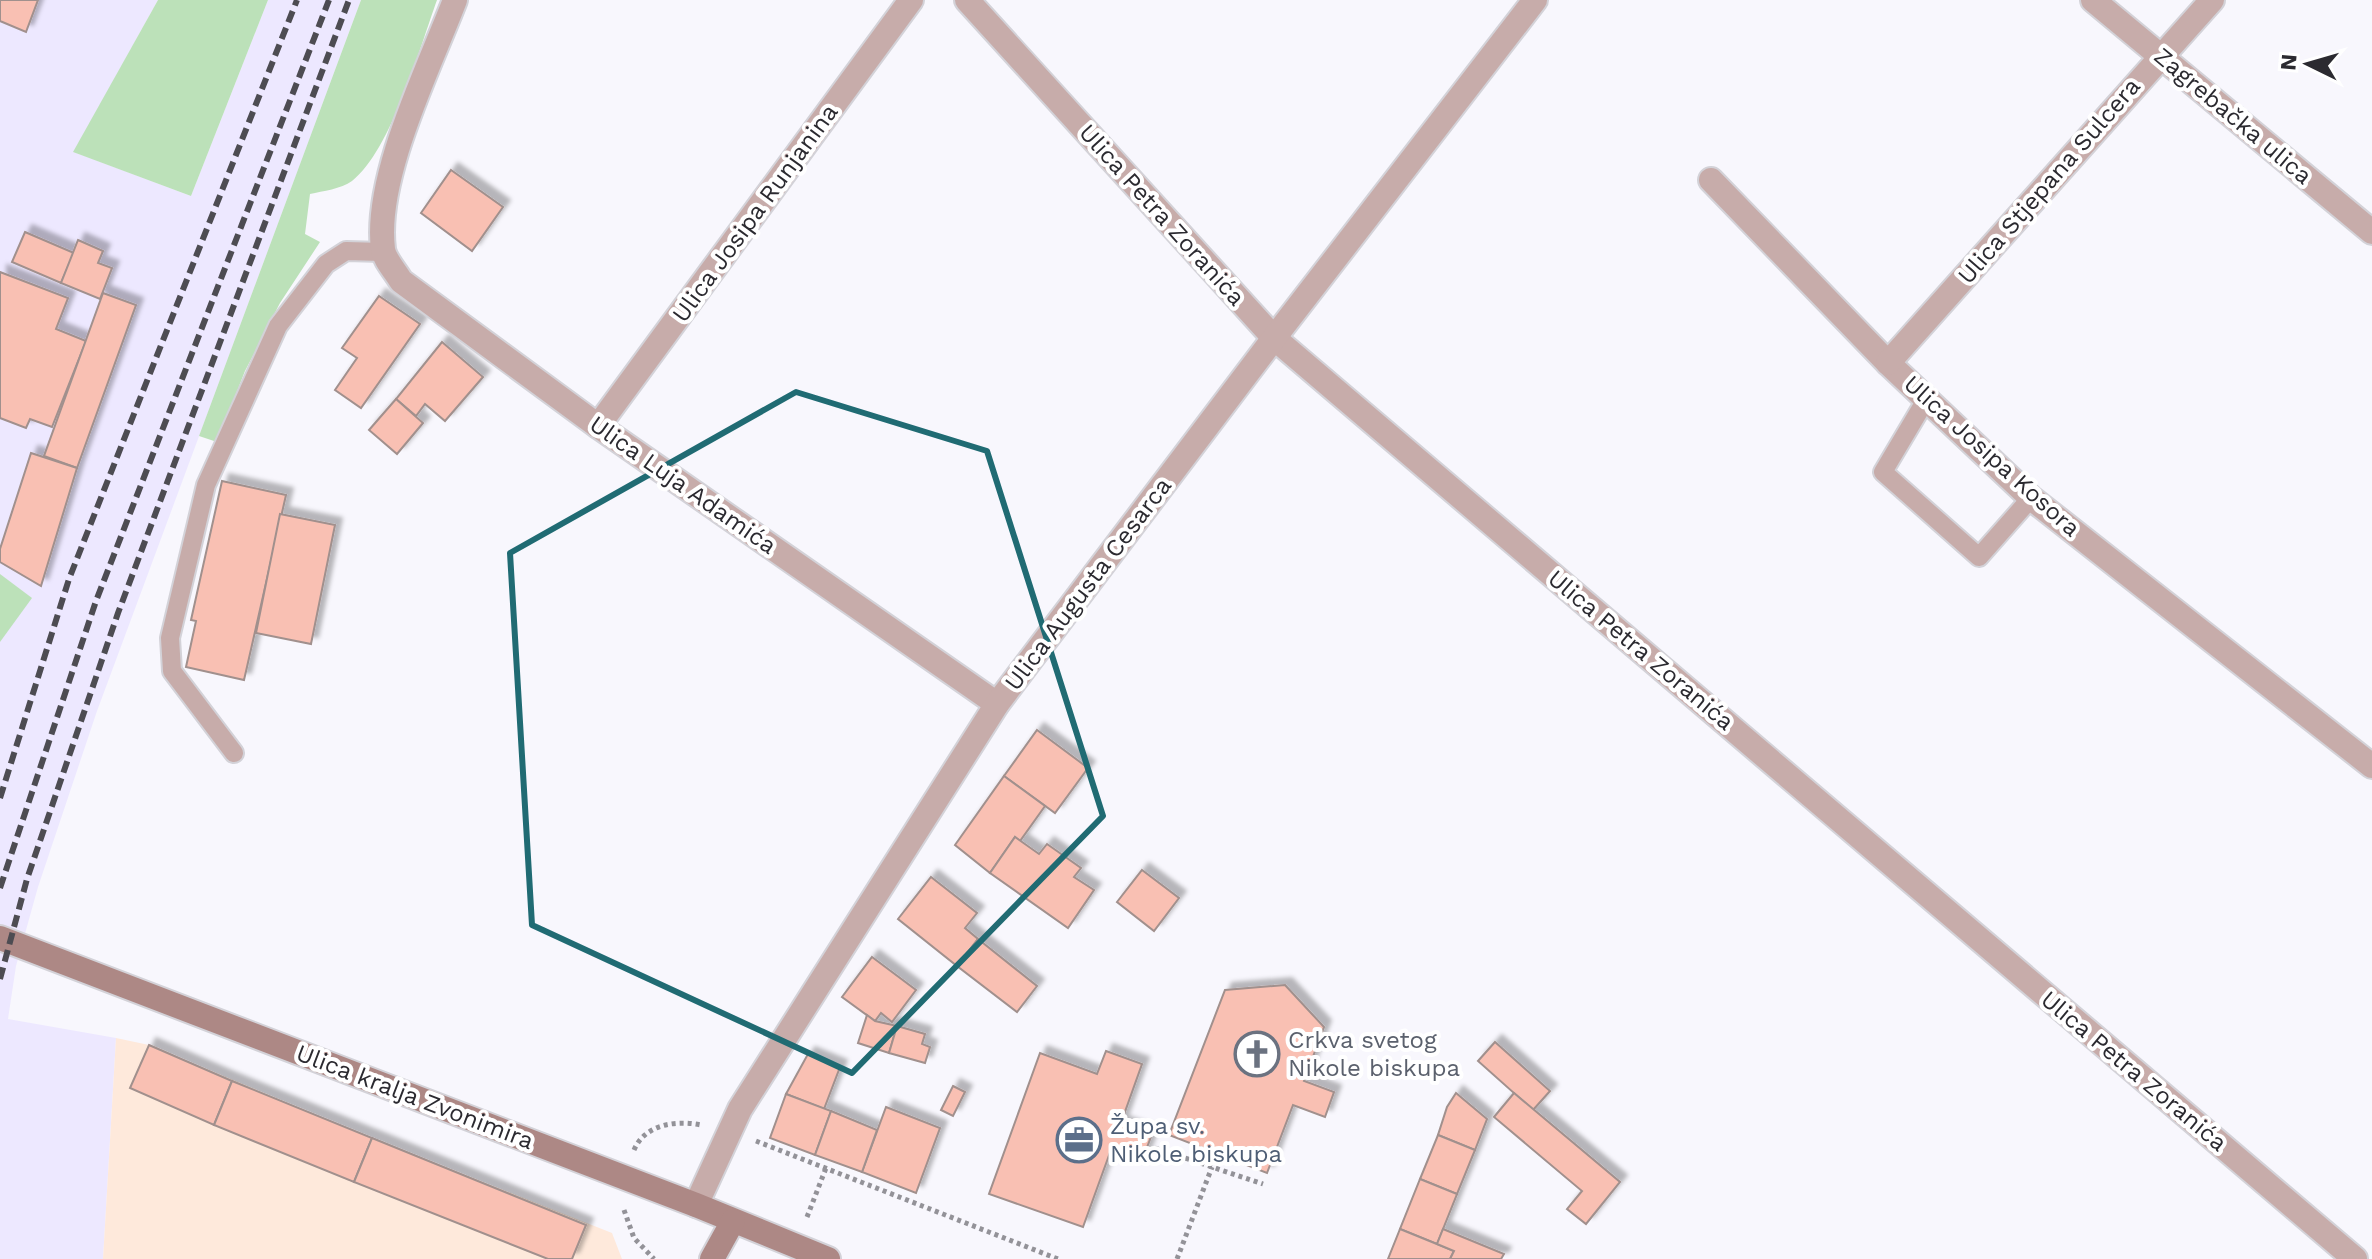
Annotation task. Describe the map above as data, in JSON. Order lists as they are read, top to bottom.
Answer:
{
  "streets": {
    "main road": ["Ulica kralja Zvonimira"],
    "street": [
      "Zagrebačka ulica",
      "Ulica Stjepana Sulcera",
      "Ulica Josipa Runjanina",
      "Ulica Petra Zoranića",
      "Ulica Josipa Kosora",
      "Ulica Luja Adamića",
      "Ulica Augusta Cesarca"
    ]
  },
  "crossings": [
    ["Zagrebačka ulica", "Ulica Stjepana Sulcera"],
    ["Ulica Stjepana Sulcera", "Ulica Josipa Kosora"],
    ["Ulica Josipa Runjanina", "Ulica Luja Adamića"],
    ["Ulica Petra Zoranića", "Ulica Augusta Cesarca"],
    ["Ulica Luja Adamića", "Ulica Augusta Cesarca"],
    ["Ulica Augusta Cesarca", "Ulica kralja Zvonimira"]
  ],
  "places": {
    "church": ["Crkva svetog Nikole biskupa"],
    "office": ["Župa sv. Nikole biskupa"]
  },
  "north": "left"
}
